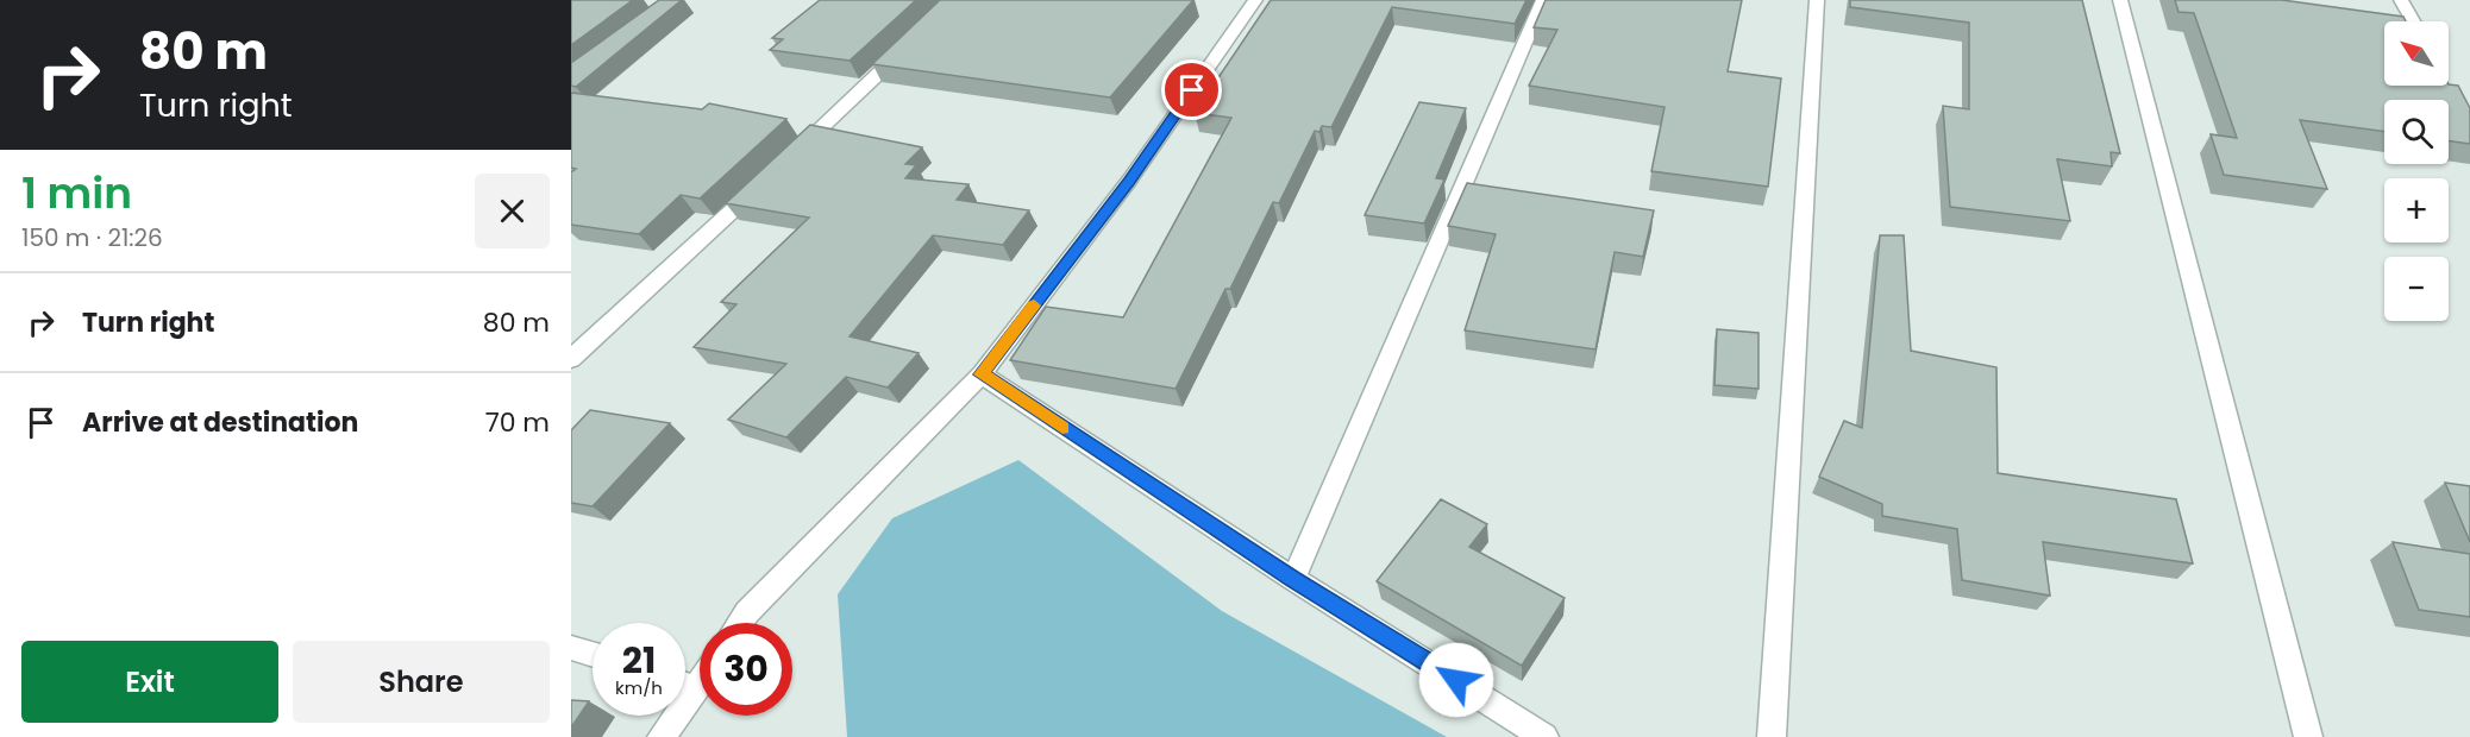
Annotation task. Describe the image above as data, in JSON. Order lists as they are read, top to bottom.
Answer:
{
  "north": "top left",
  "page": {
    "turn": ["80 m", "Turn right"],
    "map_buttons": ["+", "−"],
    "heading": ["1 min", "150 m · 21:26"],
    "list": [
      {
        "name": "Turn right",
        "value": "80 m"
      },
      {
        "name": "Arrive at destination",
        "value": "70 m"
      }
    ],
    "speed": "21 km/h",
    "limit": "30",
    "buttons": ["Exit", "Share"]
  }
}
